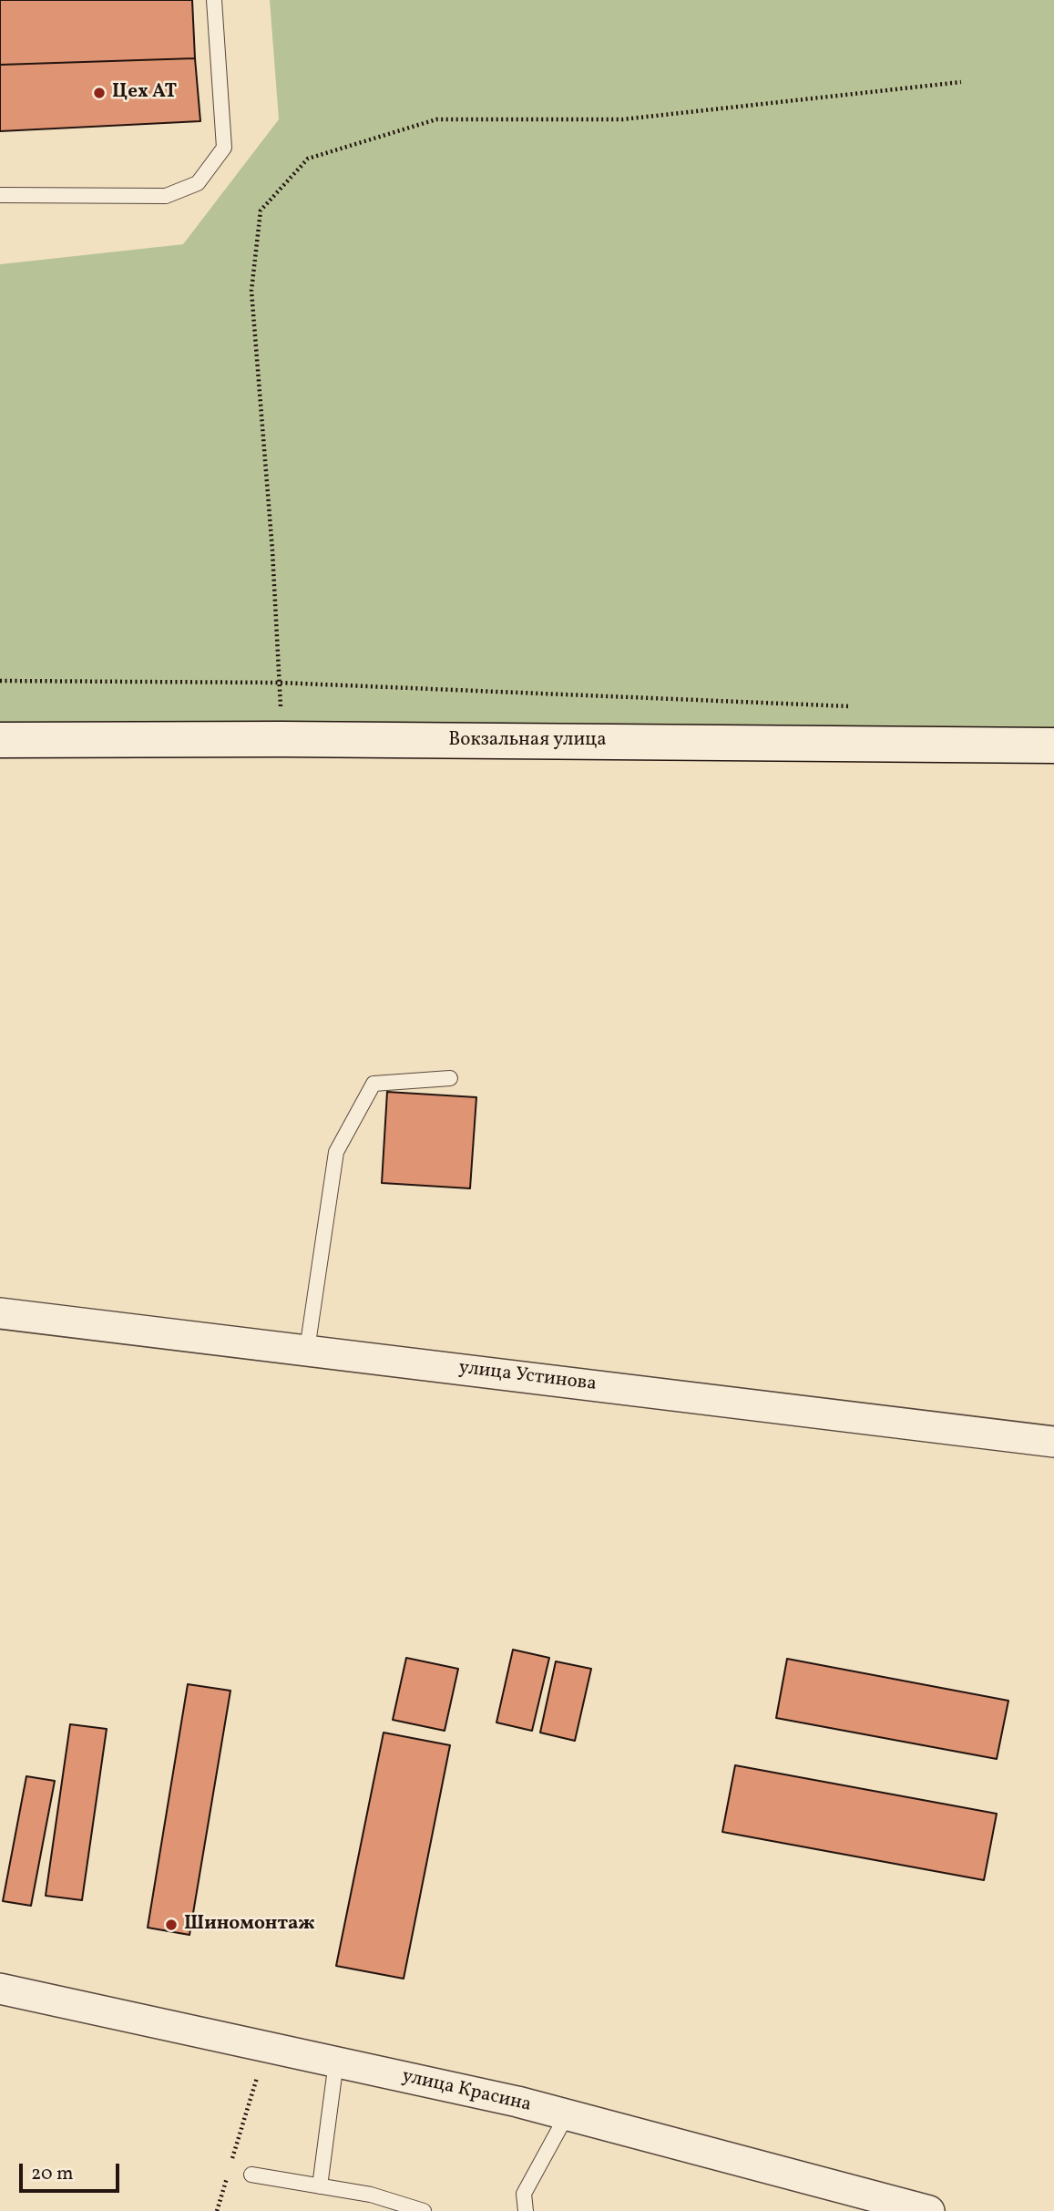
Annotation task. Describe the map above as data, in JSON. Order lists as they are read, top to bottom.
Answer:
{
  "streets": {
    "street": ["Вокзальная улица", "улица Устинова", "улица Красина"]
  },
  "places": ["Цех АТ", "Шиномонтаж"],
  "scale_bar": "20 m"
}
